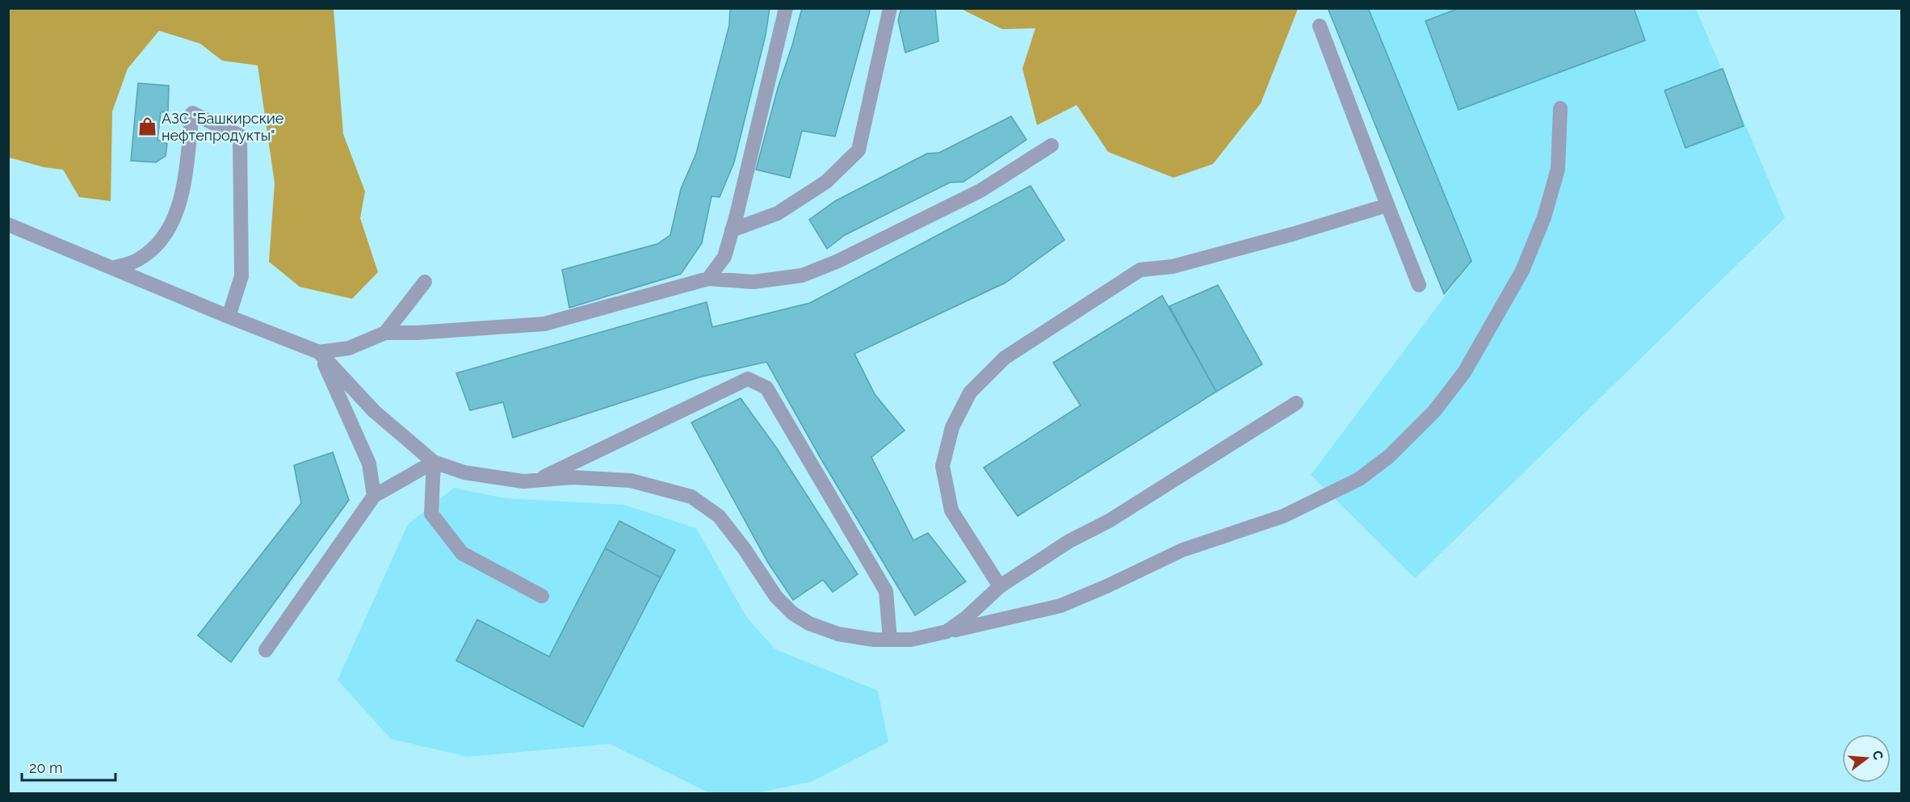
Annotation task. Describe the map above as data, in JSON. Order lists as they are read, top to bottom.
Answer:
{
  "places": {
    "shop": ["АЗС \"Башкирские нефтепродукты\""]
  },
  "scale_bar": "20 m",
  "north": "right"
}
